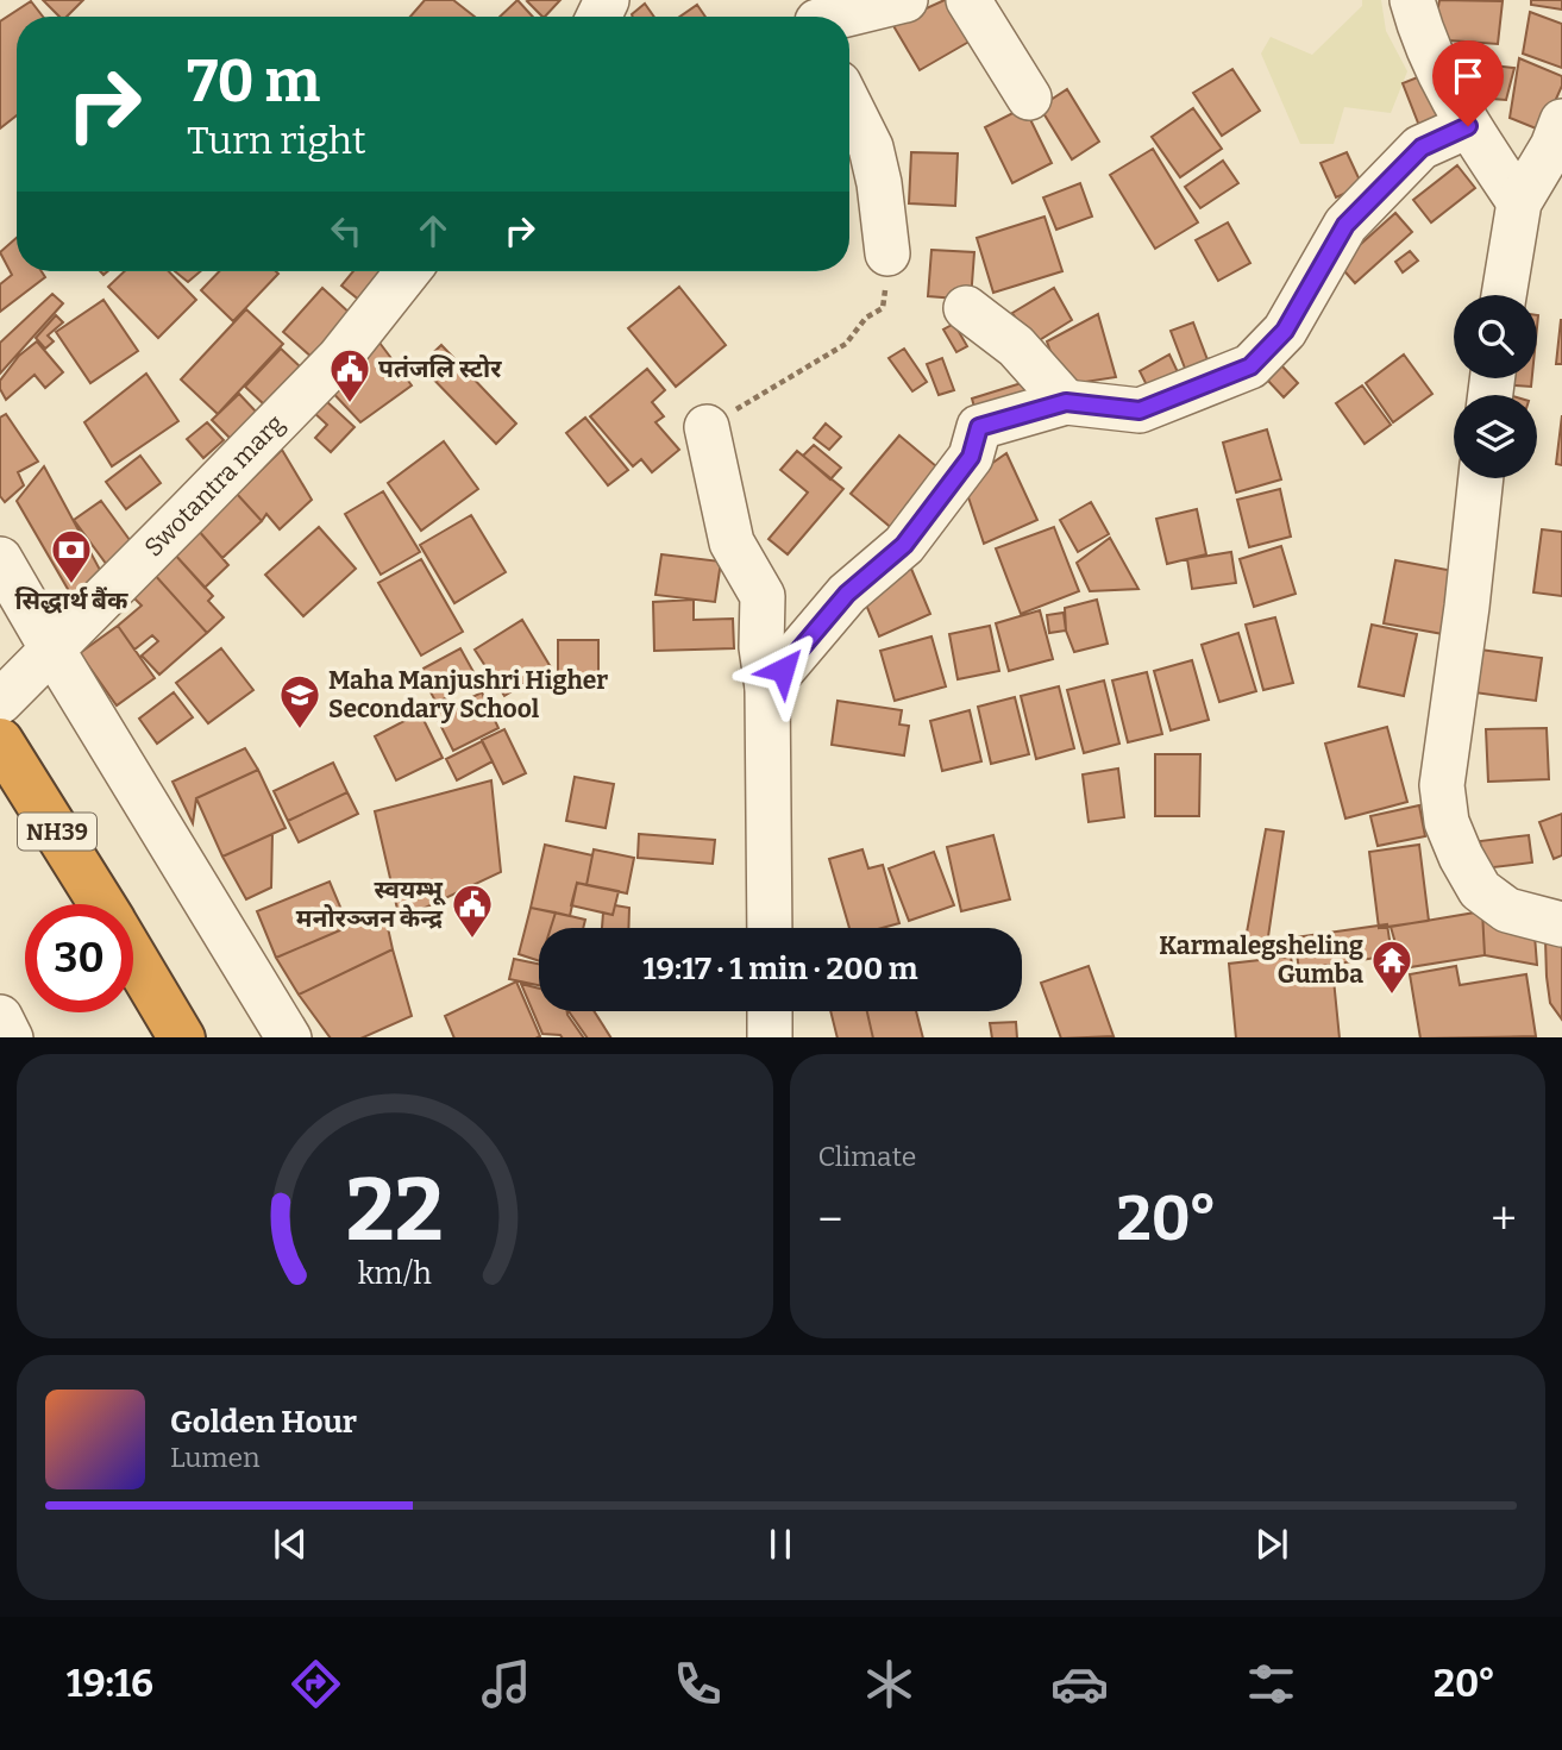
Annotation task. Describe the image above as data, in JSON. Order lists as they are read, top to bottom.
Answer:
{
  "streets": {
    "highway": ["NH39"],
    "street": ["Swotantra marg"]
  },
  "places": {
    "public building": ["पतंजलि स्टोर", "स्वयम्भू मनोरञ्जन केन्द्र"],
    "bank": ["सिद्धार्थ बैंक"],
    "school or university": ["Maha Manjushri Higher Secondary School"],
    "temple": ["Karmalegsheling Gumba"]
  },
  "page": {
    "turn": ["70 m", "Turn right"],
    "limit": "30",
    "trip": "19:17 · 1 min · 200 m",
    "tile": "Climate",
    "heat": ["−", "20°", "+"],
    "song": ["Golden Hour", "Lumen"],
    "tabs": ["19:16", "20°"],
    "gauge": ["22", "km/h"]
  }
}
